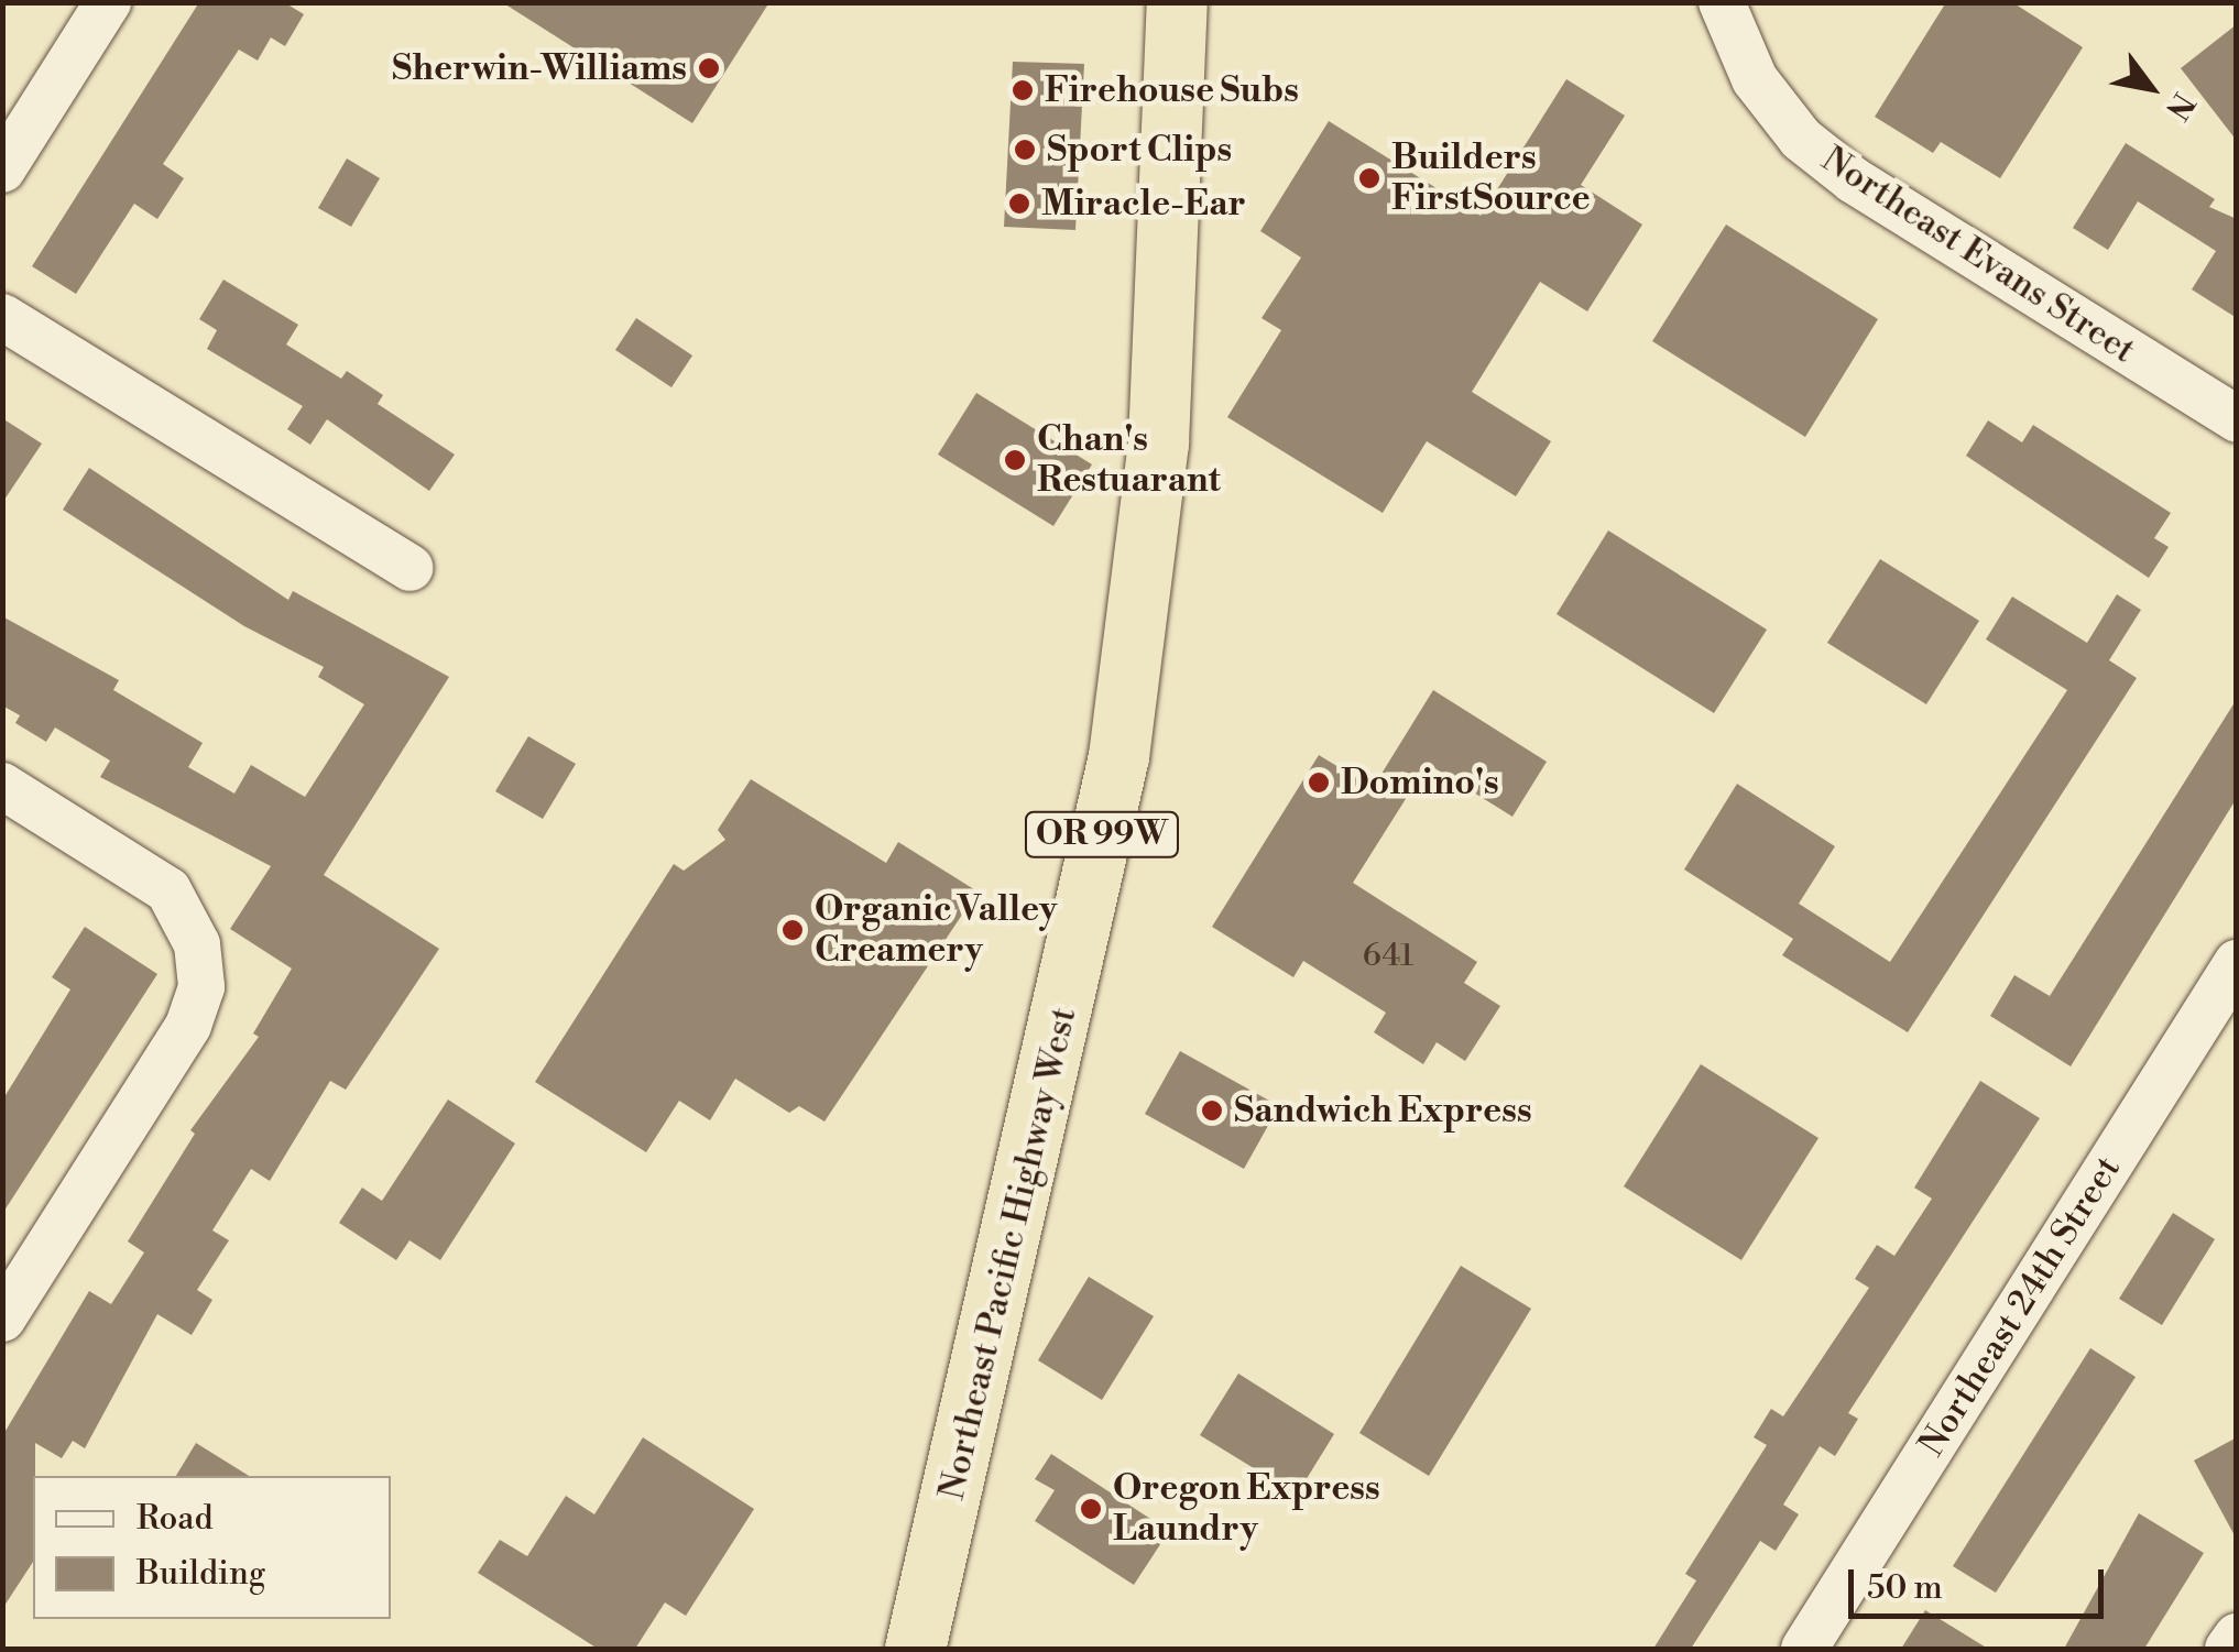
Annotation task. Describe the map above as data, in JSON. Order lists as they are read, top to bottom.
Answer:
{
  "streets": {
    "highway": ["OR 99W", "Northeast Pacific Highway West"],
    "street": ["Northeast Evans Street", "Northeast 24th Street"]
  },
  "places": [
    "Sherwin-Williams",
    "Firehouse Subs",
    "Sport Clips",
    "Builders FirstSource",
    "Miracle-Ear",
    "Chan's Restuarant",
    "Domino's",
    "Organic Valley Creamery",
    "Sandwich Express",
    "Oregon Express Laundry"
  ],
  "house_numbers": ["641"],
  "legend": ["Road", "Building"],
  "scale_bar": "50 m",
  "north": "bottom right"
}
